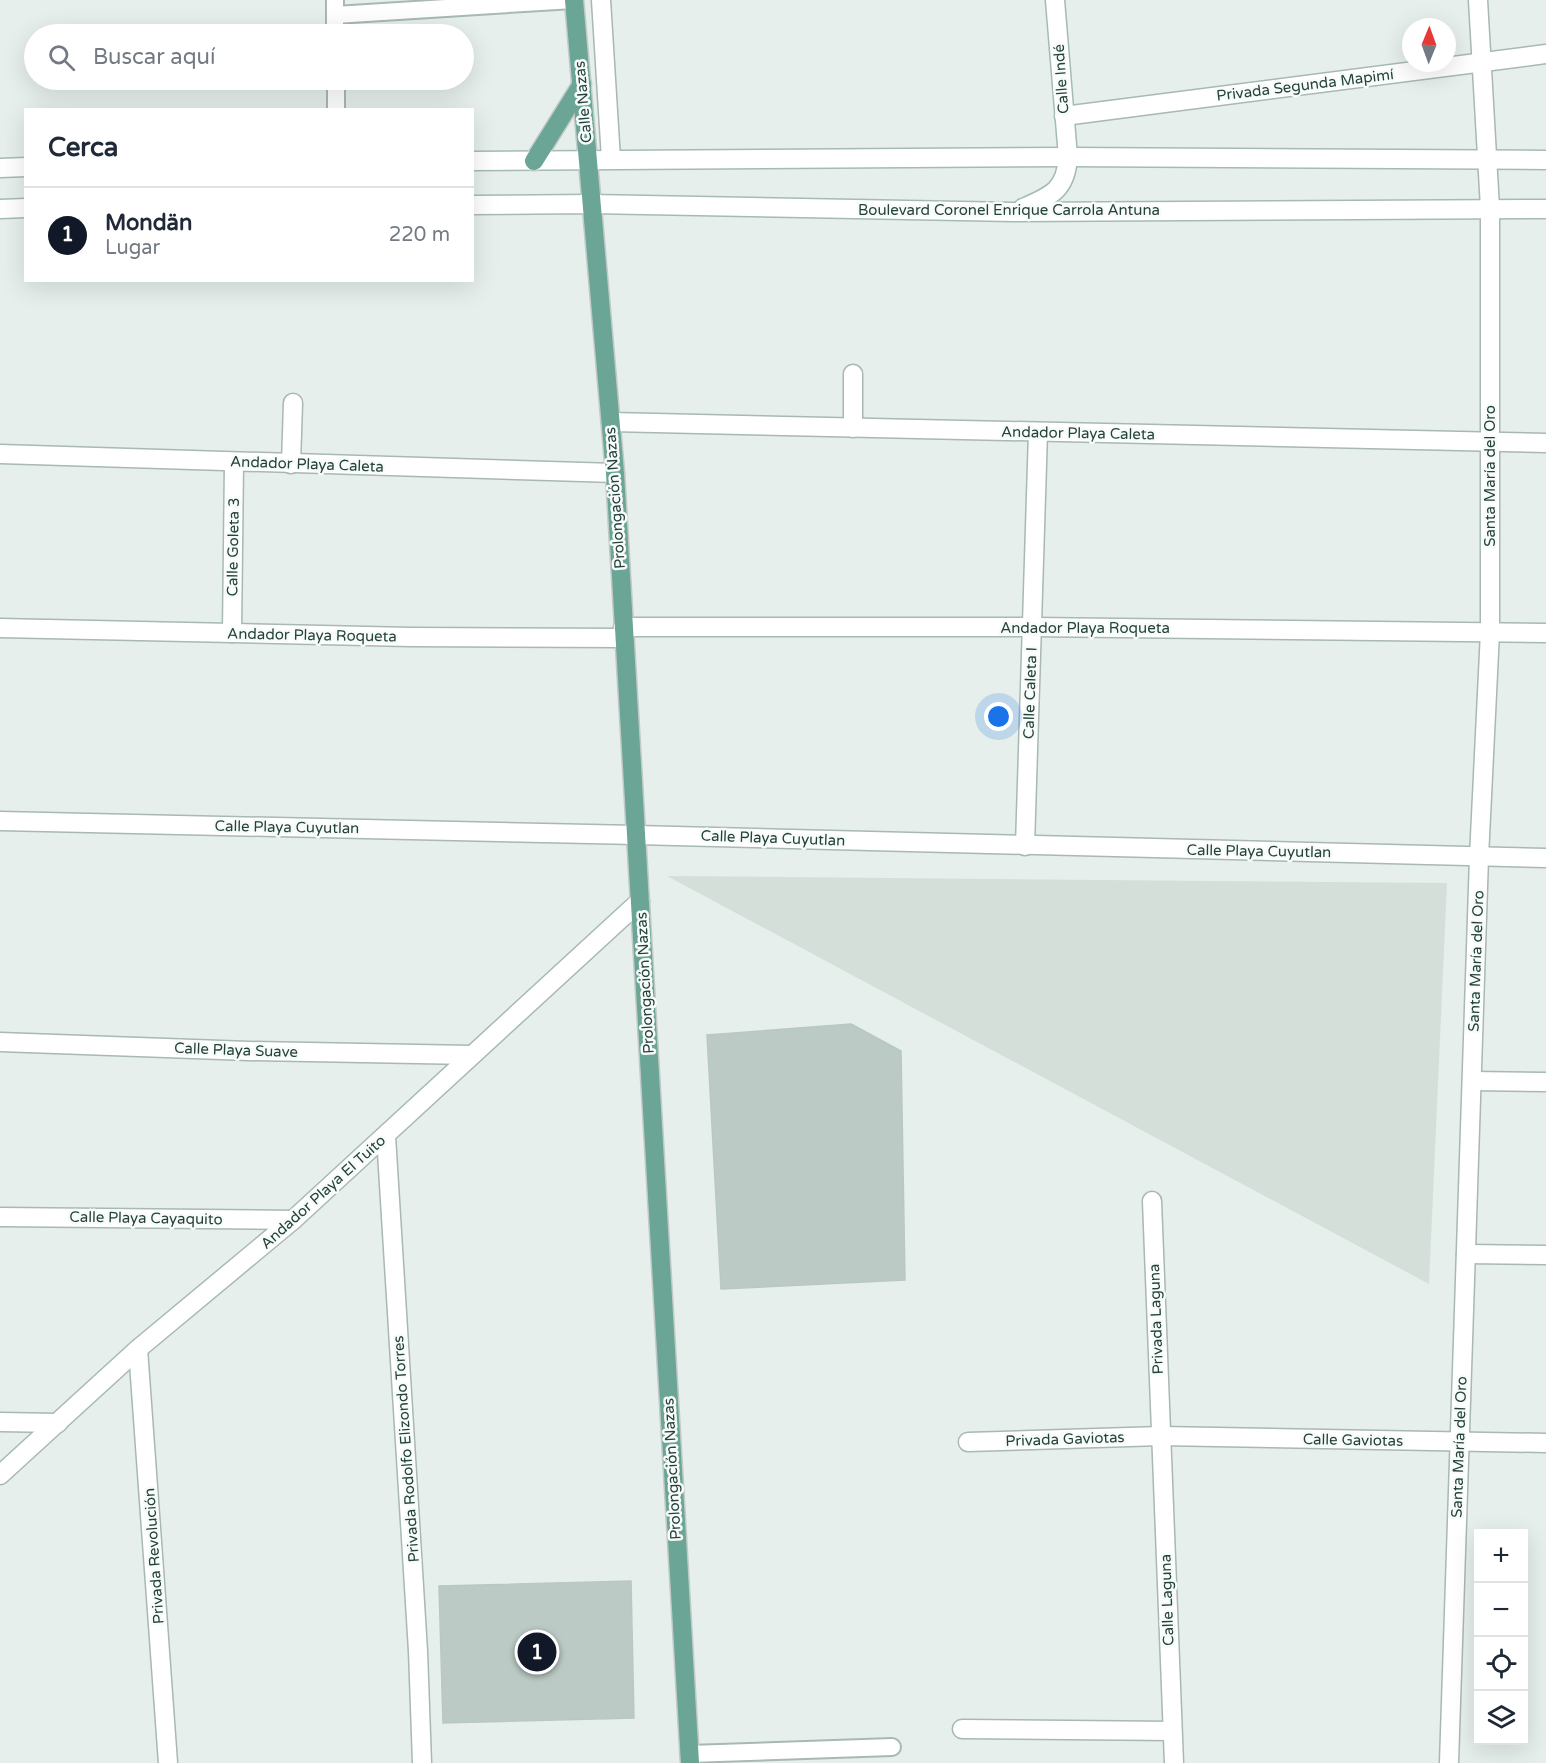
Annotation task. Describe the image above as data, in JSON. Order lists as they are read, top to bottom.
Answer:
{
  "streets": {
    "main road": ["Calle Nazas", "Prolongación Nazas"],
    "street": [
      "Calle Indé",
      "Privada Segunda Mapimí",
      "Boulevard Coronel Enrique Carrola Antuna",
      "Andador Playa Caleta",
      "Santa María del Oro",
      "Calle Goleta 3",
      "Andador Playa Roqueta",
      "Calle Caleta I",
      "Calle Playa Cuyutlan",
      "Calle Playa Suave",
      "Andador Playa El Tuito",
      "Calle Playa Cayaquito",
      "Privada Laguna",
      "Privada Gaviotas",
      "Calle Gaviotas",
      "Privada Rodolfo Elizondo Torres",
      "Privada Revolución",
      "Calle Laguna"
    ]
  },
  "crossings": [
    ["Calle Indé", "Privada Segunda Mapimí"],
    ["Calle Indé", "Boulevard Coronel Enrique Carrola Antuna"],
    ["Privada Segunda Mapimí", "Santa María del Oro"],
    ["Calle Nazas", "Boulevard Coronel Enrique Carrola Antuna"],
    ["Calle Nazas", "Prolongación Nazas"],
    ["Boulevard Coronel Enrique Carrola Antuna", "Santa María del Oro"],
    ["Boulevard Coronel Enrique Carrola Antuna", "Prolongación Nazas"],
    ["Andador Playa Caleta", "Santa María del Oro"],
    ["Andador Playa Caleta", "Prolongación Nazas"],
    ["Andador Playa Caleta", "Calle Goleta 3"],
    ["Andador Playa Caleta", "Calle Caleta I"],
    ["Santa María del Oro", "Andador Playa Roqueta"],
    ["Santa María del Oro", "Calle Playa Cuyutlan"],
    ["Santa María del Oro", "Calle Gaviotas"],
    ["Prolongación Nazas", "Andador Playa Roqueta"],
    ["Prolongación Nazas", "Calle Playa Cuyutlan"],
    ["Prolongación Nazas", "Andador Playa El Tuito"],
    ["Calle Goleta 3", "Andador Playa Roqueta"],
    ["Andador Playa Roqueta", "Calle Caleta I"],
    ["Calle Caleta I", "Calle Playa Cuyutlan"],
    ["Calle Playa Suave", "Andador Playa El Tuito"],
    ["Andador Playa El Tuito", "Calle Playa Cayaquito"],
    ["Andador Playa El Tuito", "Privada Rodolfo Elizondo Torres"],
    ["Andador Playa El Tuito", "Privada Revolución"],
    ["Privada Laguna", "Privada Gaviotas"],
    ["Privada Laguna", "Calle Gaviotas"],
    ["Privada Laguna", "Calle Laguna"],
    ["Privada Gaviotas", "Calle Gaviotas"],
    ["Privada Gaviotas", "Calle Laguna"],
    ["Calle Gaviotas", "Calle Laguna"]
  ],
  "north": "top",
  "page": {
    "search": "Buscar aquí",
    "heading": "Cerca",
    "list": [
      {
        "mark": "1",
        "name": "Mondän",
        "note": "Lugar",
        "value": "220 m"
      }
    ],
    "map_buttons": ["+", "−"],
    "pins": "1"
  }
}
